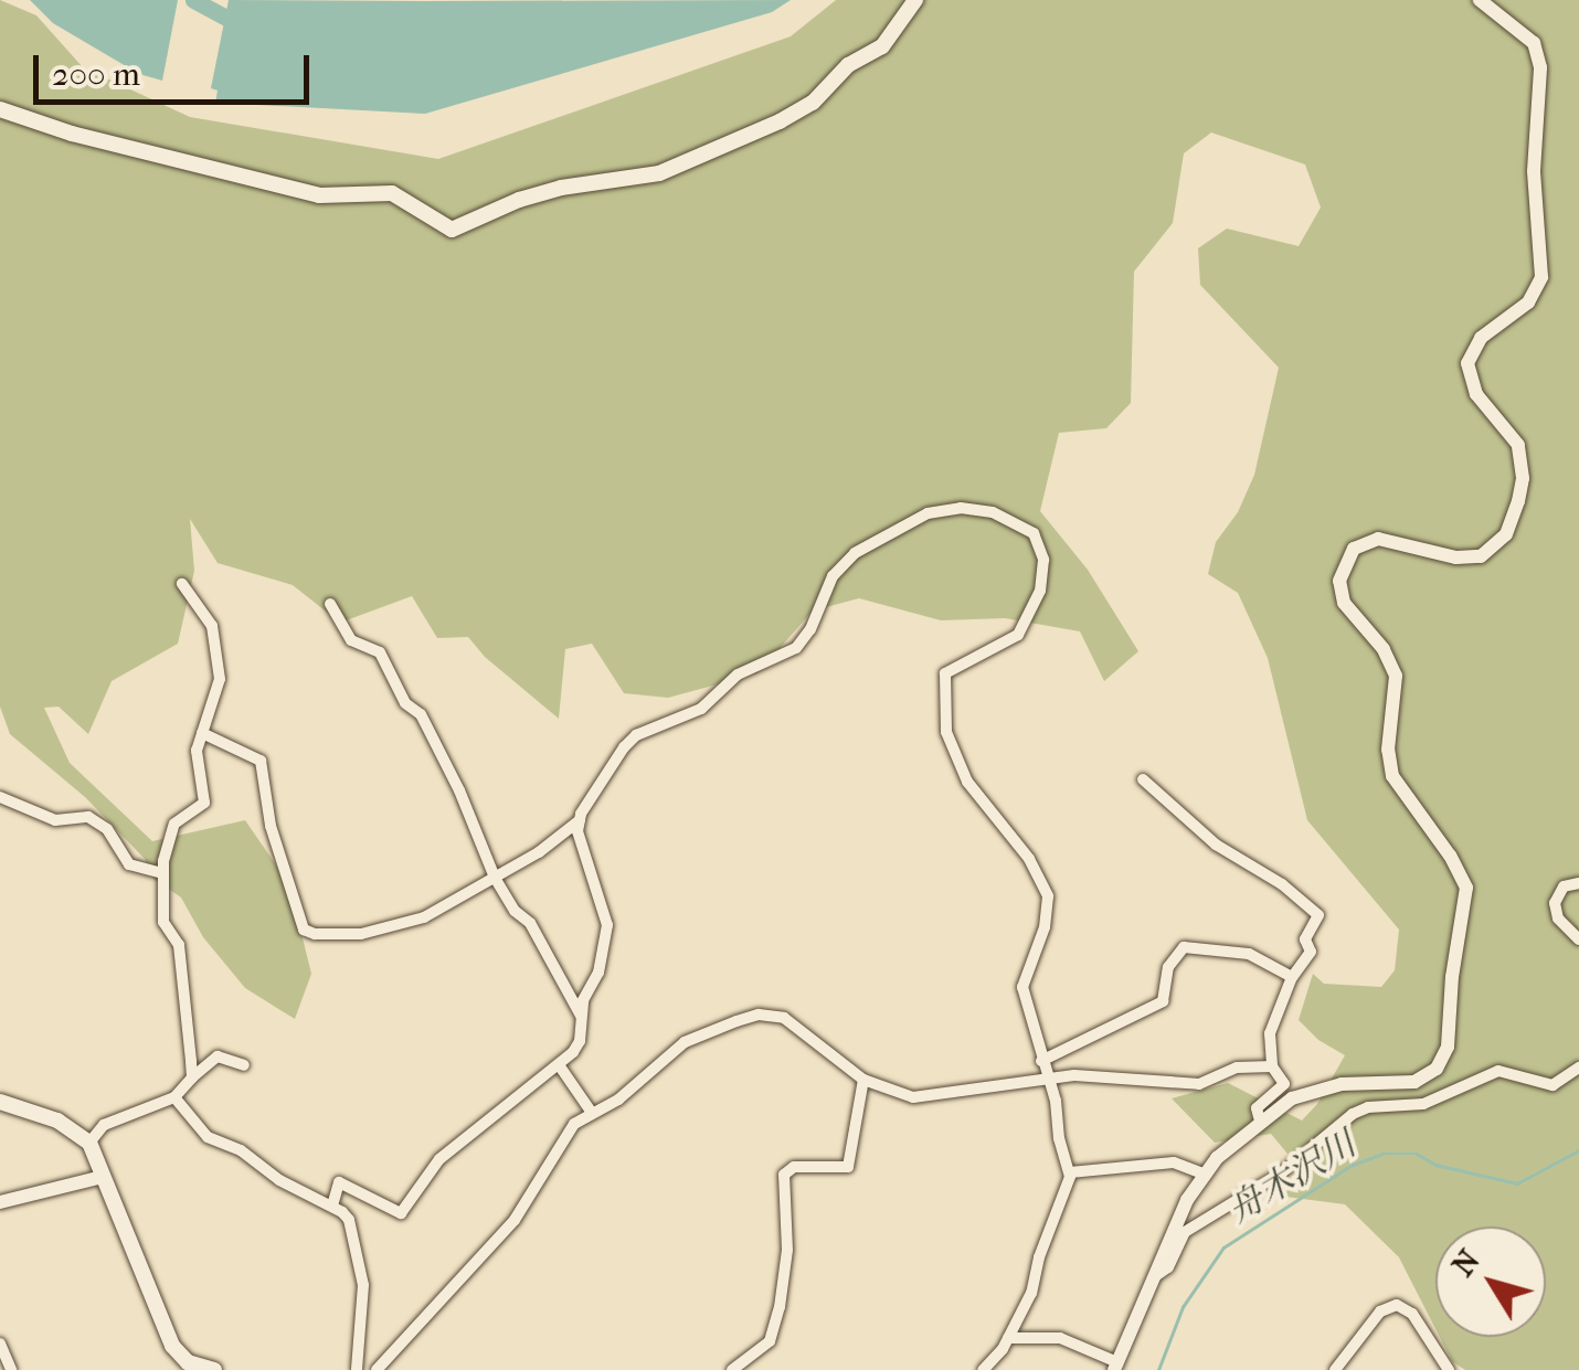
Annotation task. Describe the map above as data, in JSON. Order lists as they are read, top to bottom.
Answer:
{
  "water": ["舟木沢川"],
  "scale_bar": "200 m",
  "north": "top left"
}
